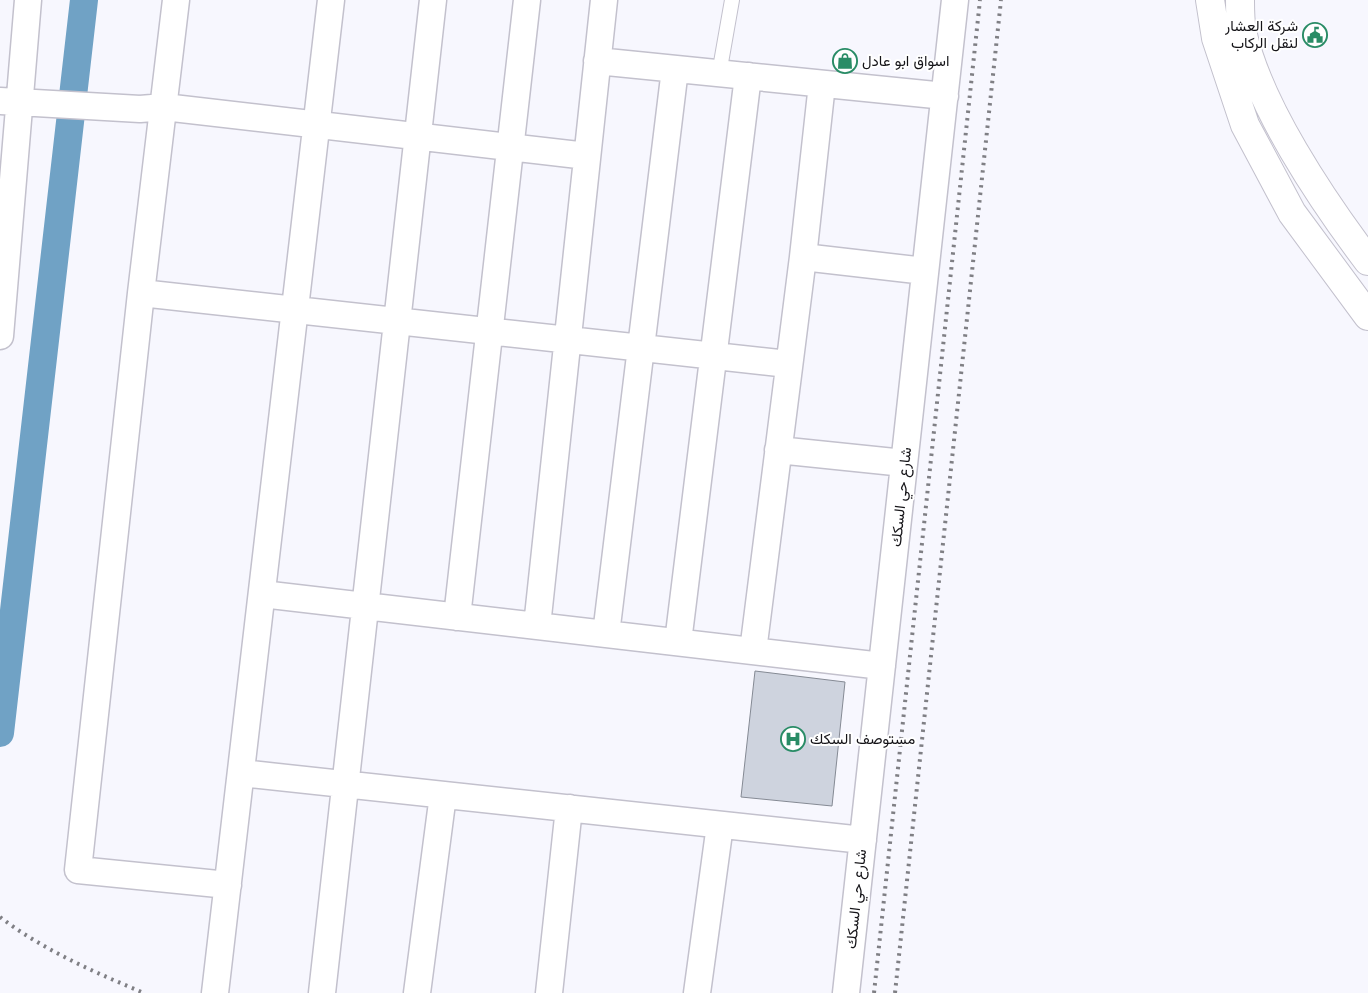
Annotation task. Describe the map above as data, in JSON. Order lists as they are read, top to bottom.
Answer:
{
  "streets": {
    "street": ["شارع حي السكك"]
  },
  "places": {
    "public building": ["شركة العشار لنقل الركاب"],
    "shop": ["اسواق ابو عادل"],
    "hospital": ["مستوصف السكك"]
  }
}
